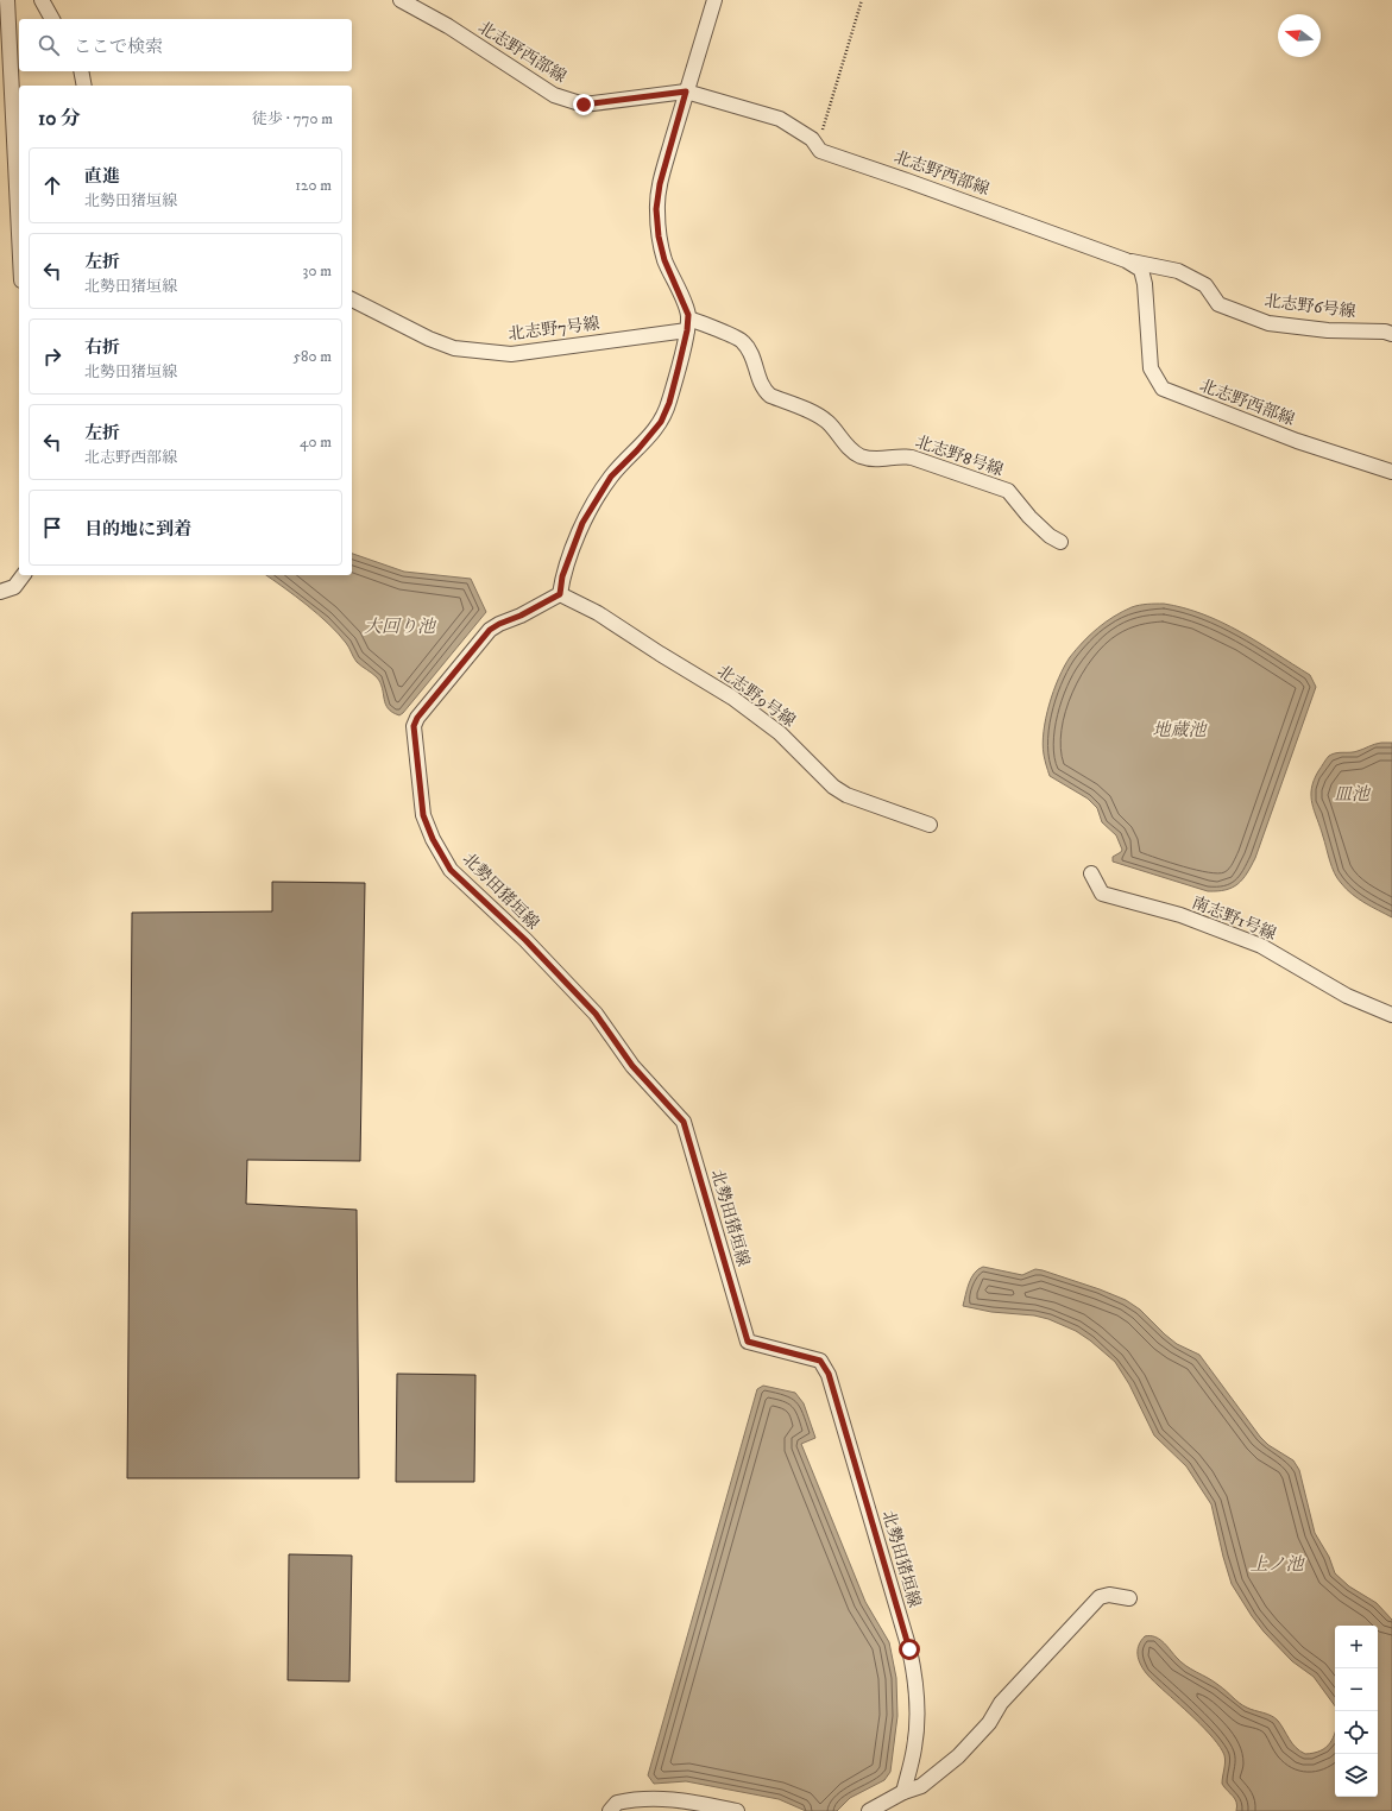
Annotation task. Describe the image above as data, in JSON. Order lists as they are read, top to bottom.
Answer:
{
  "streets": {
    "street": [
      "北志野西部線",
      "北志野6号線",
      "北志野7号線",
      "北志野8号線",
      "北志野9号線",
      "北勢田猪垣線",
      "南志野1号線"
    ]
  },
  "crossings": [
    ["北志野西部線", "北志野6号線"],
    ["北志野7号線", "北志野8号線"],
    ["北志野9号線", "北勢田猪垣線"]
  ],
  "water": [
    "大回り池",
    "地蔵池",
    "皿池",
    "上ノ池"
  ],
  "north": "left",
  "page": {
    "search": "ここで検索",
    "heading": ["10 分", "徒歩 · 770 m"],
    "list": [
      ["直進", "北勢田猪垣線", "120 m"],
      ["左折", "北勢田猪垣線", "30 m"],
      ["右折", "北勢田猪垣線", "580 m"],
      ["左折", "北志野西部線", "40 m"],
      "目的地に到着"
    ],
    "map_buttons": ["+", "−"]
  }
}
